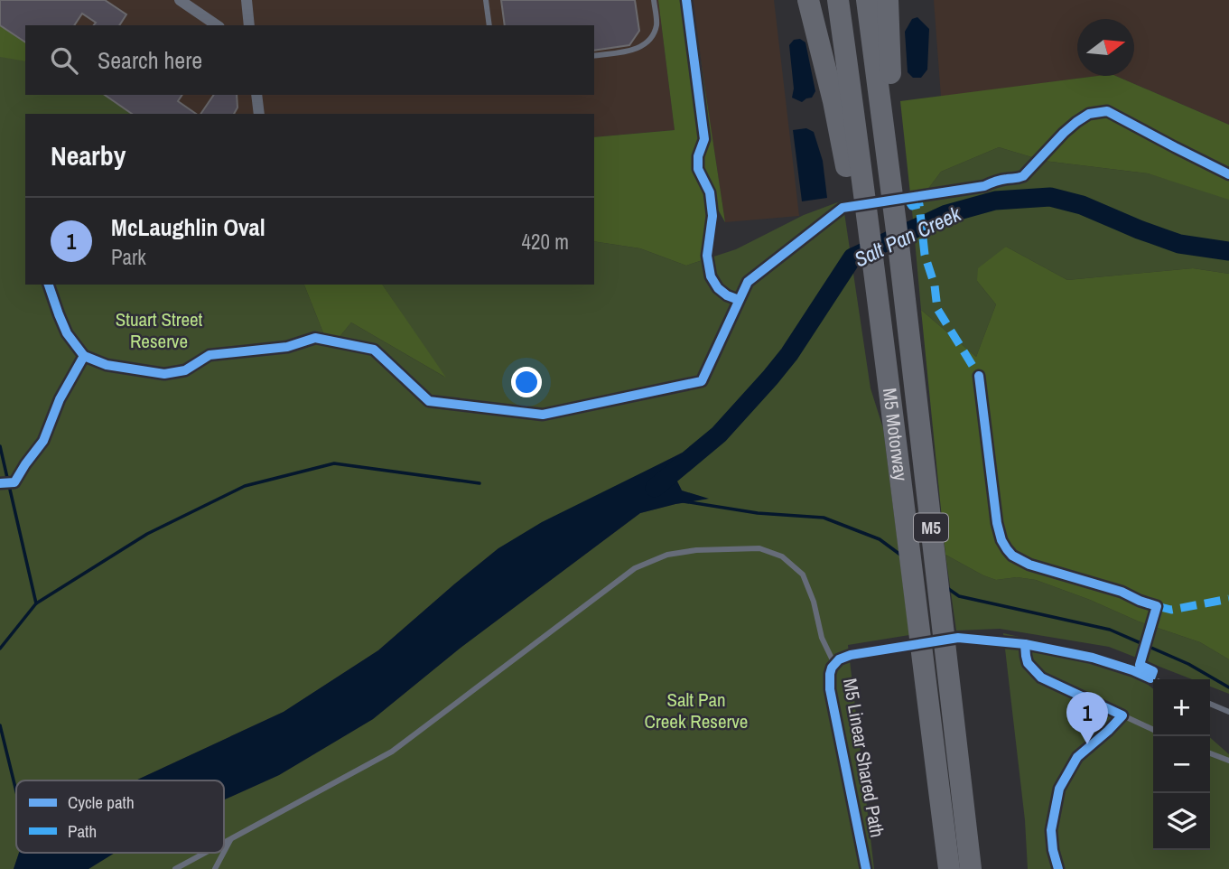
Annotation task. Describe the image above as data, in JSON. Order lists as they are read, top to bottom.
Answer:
{
  "streets": {
    "highway": ["M5 Motorway", "M5"],
    "cycle path": ["M5 Linear Shared Path"]
  },
  "crossings": [
    ["M5 Motorway", "M5"]
  ],
  "water": ["Salt Pan Creek"],
  "parks": ["Stuart Street Reserve", "Salt Pan Creek Reserve"],
  "legend": ["Cycle path", "Path"],
  "north": "right",
  "page": {
    "search": "Search here",
    "heading": "Nearby",
    "list": [
      {
        "mark": "1",
        "name": "McLaughlin Oval",
        "note": "Park",
        "value": "420 m"
      }
    ],
    "map_buttons": ["+", "−"],
    "pins": "1"
  }
}
